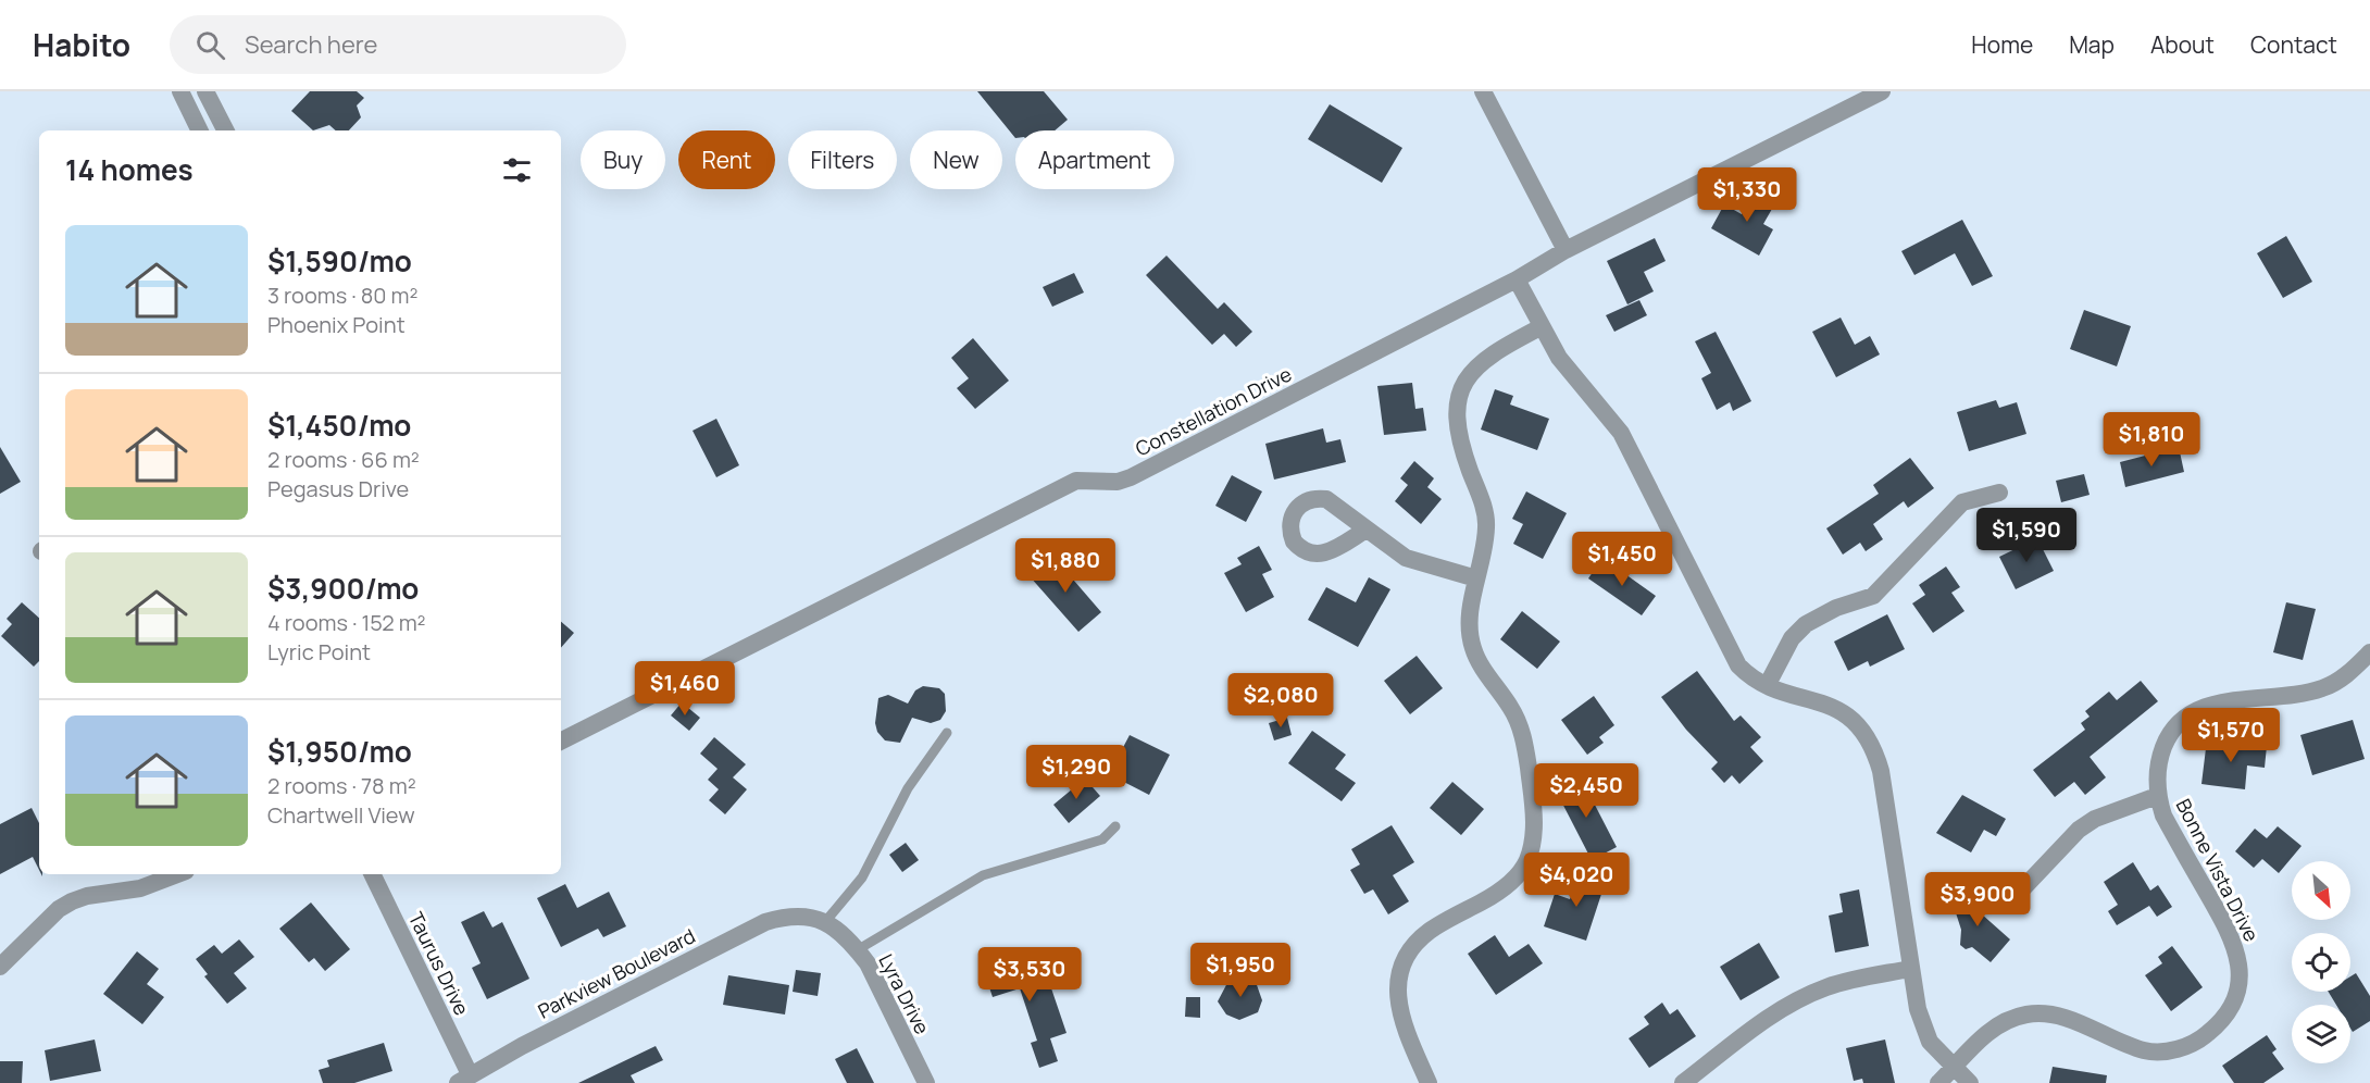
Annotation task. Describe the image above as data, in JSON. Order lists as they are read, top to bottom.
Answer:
{
  "streets": {
    "street": [
      "Constellation Drive",
      "Bonne Vista Drive",
      "Taurus Drive",
      "Parkview Boulevard",
      "Lyra Drive"
    ]
  },
  "crossings": [
    ["Taurus Drive", "Parkview Boulevard"],
    ["Parkview Boulevard", "Lyra Drive"]
  ],
  "north": "bottom right",
  "page": {
    "header": "Habito",
    "search": "Search here",
    "nav": [
      "Home",
      "Map",
      "About",
      "Contact"
    ],
    "chip": [
      "Buy",
      "Rent",
      "Filters",
      "New",
      "Apartment"
    ],
    "heading": "14 homes",
    "price": [
      "$1,330",
      "$1,810",
      "$1,590",
      "$1,450",
      "$1,880",
      "$1,460",
      "$2,080",
      "$1,570",
      "$1,290",
      "$2,450",
      "$4,020",
      "$3,900",
      "$1,950",
      "$3,530"
    ],
    "list": [
      {
        "name": "$1,590/mo",
        "note": "3 rooms · 80 m² · Phoenix Point"
      },
      {
        "name": "$1,450/mo",
        "note": "2 rooms · 66 m² · Pegasus Drive"
      },
      {
        "name": "$3,900/mo",
        "note": "4 rooms · 152 m² · Lyric Point"
      },
      {
        "name": "$1,950/mo",
        "note": "2 rooms · 78 m² · Chartwell View"
      }
    ]
  }
}
